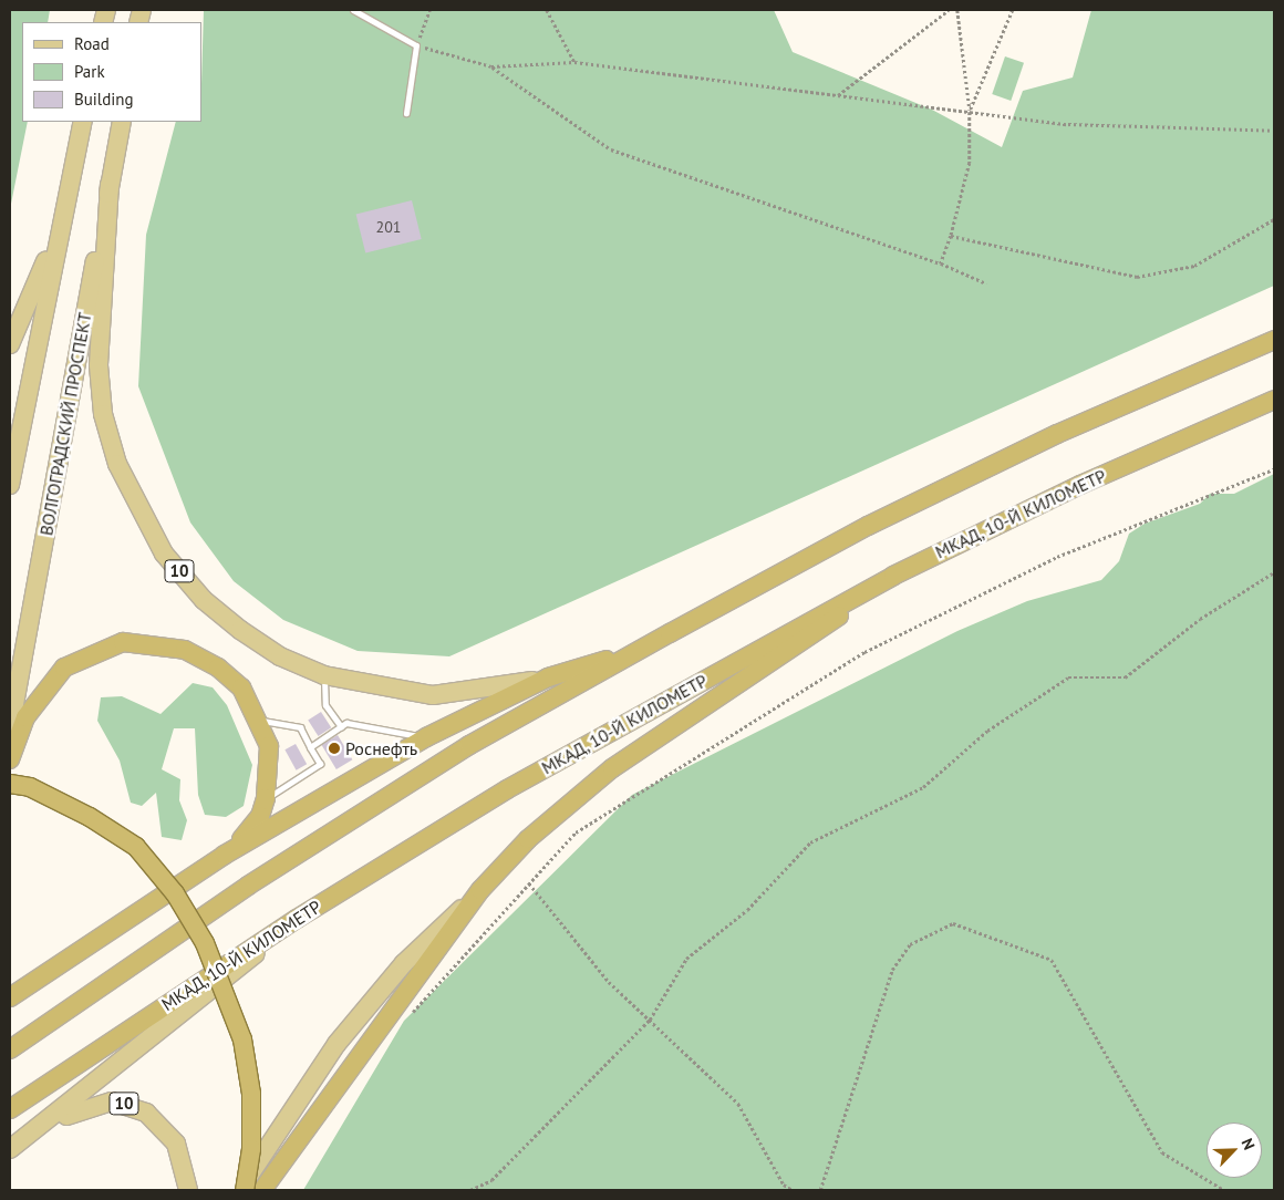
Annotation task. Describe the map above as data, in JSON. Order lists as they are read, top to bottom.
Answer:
{
  "streets": {
    "highway": ["МКАД, 10-Й КИЛОМЕТР", "10"],
    "main road": ["ВОЛГОГРАДСКИЙ ПРОСПЕКТ"]
  },
  "crossings": [
    ["ВОЛГОГРАДСКИЙ ПРОСПЕКТ", "10"]
  ],
  "places": ["Роснефть"],
  "house_numbers": ["201"],
  "legend": ["Road", "Park", "Building"],
  "north": "top right"
}
